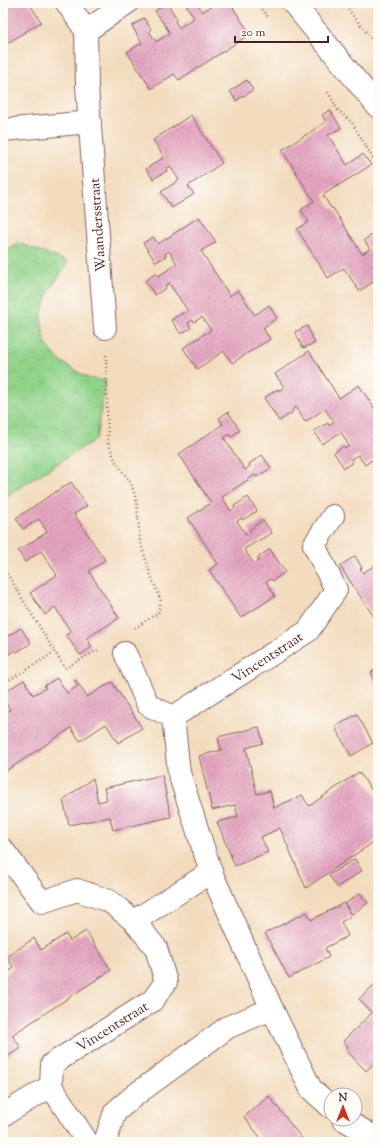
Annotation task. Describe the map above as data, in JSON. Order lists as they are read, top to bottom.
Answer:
{
  "streets": {
    "street": ["Waandersstraat", "Vincentstraat"]
  },
  "scale_bar": "20 m",
  "north": "top"
}
